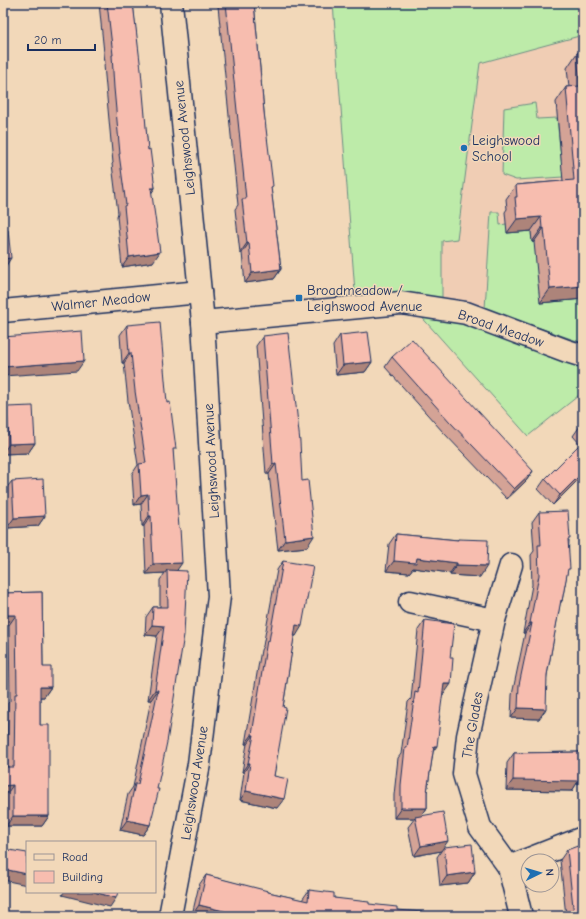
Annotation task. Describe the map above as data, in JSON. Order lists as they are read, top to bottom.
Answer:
{
  "streets": {
    "street": [
      "Leighswood Avenue",
      "Walmer Meadow",
      "Broad Meadow",
      "The Glades"
    ]
  },
  "crossings": [
    ["Leighswood Avenue", "Walmer Meadow"],
    ["Leighswood Avenue", "Broad Meadow"]
  ],
  "places": {
    "other": ["Leighswood School"],
    "transit": ["Broadmeadow / Leighswood Avenue"]
  },
  "legend": ["Road", "Building"],
  "scale_bar": "20 m",
  "north": "right"
}
